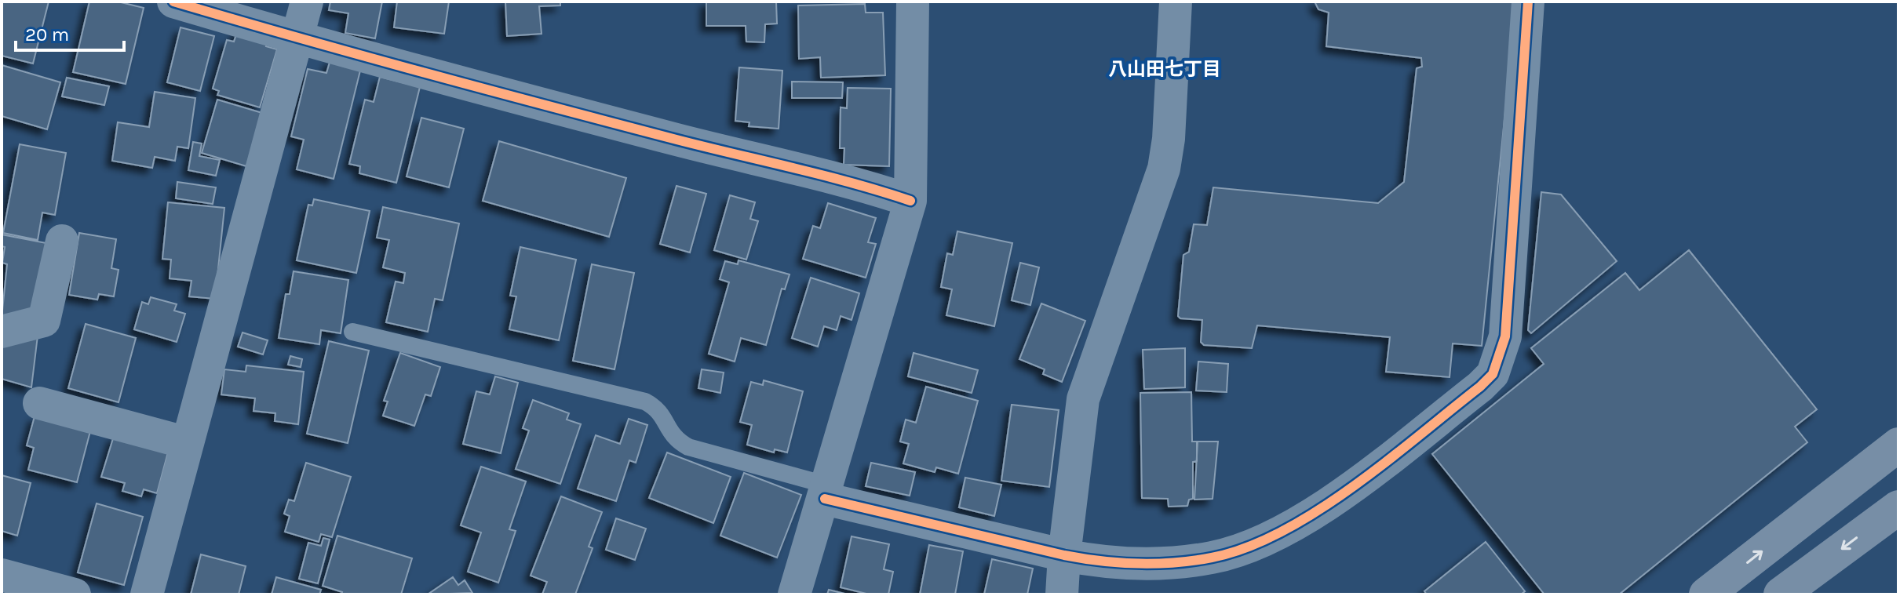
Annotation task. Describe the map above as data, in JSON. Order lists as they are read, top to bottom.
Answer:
{
  "districts": ["八山田七丁目"],
  "scale_bar": "20 m"
}
